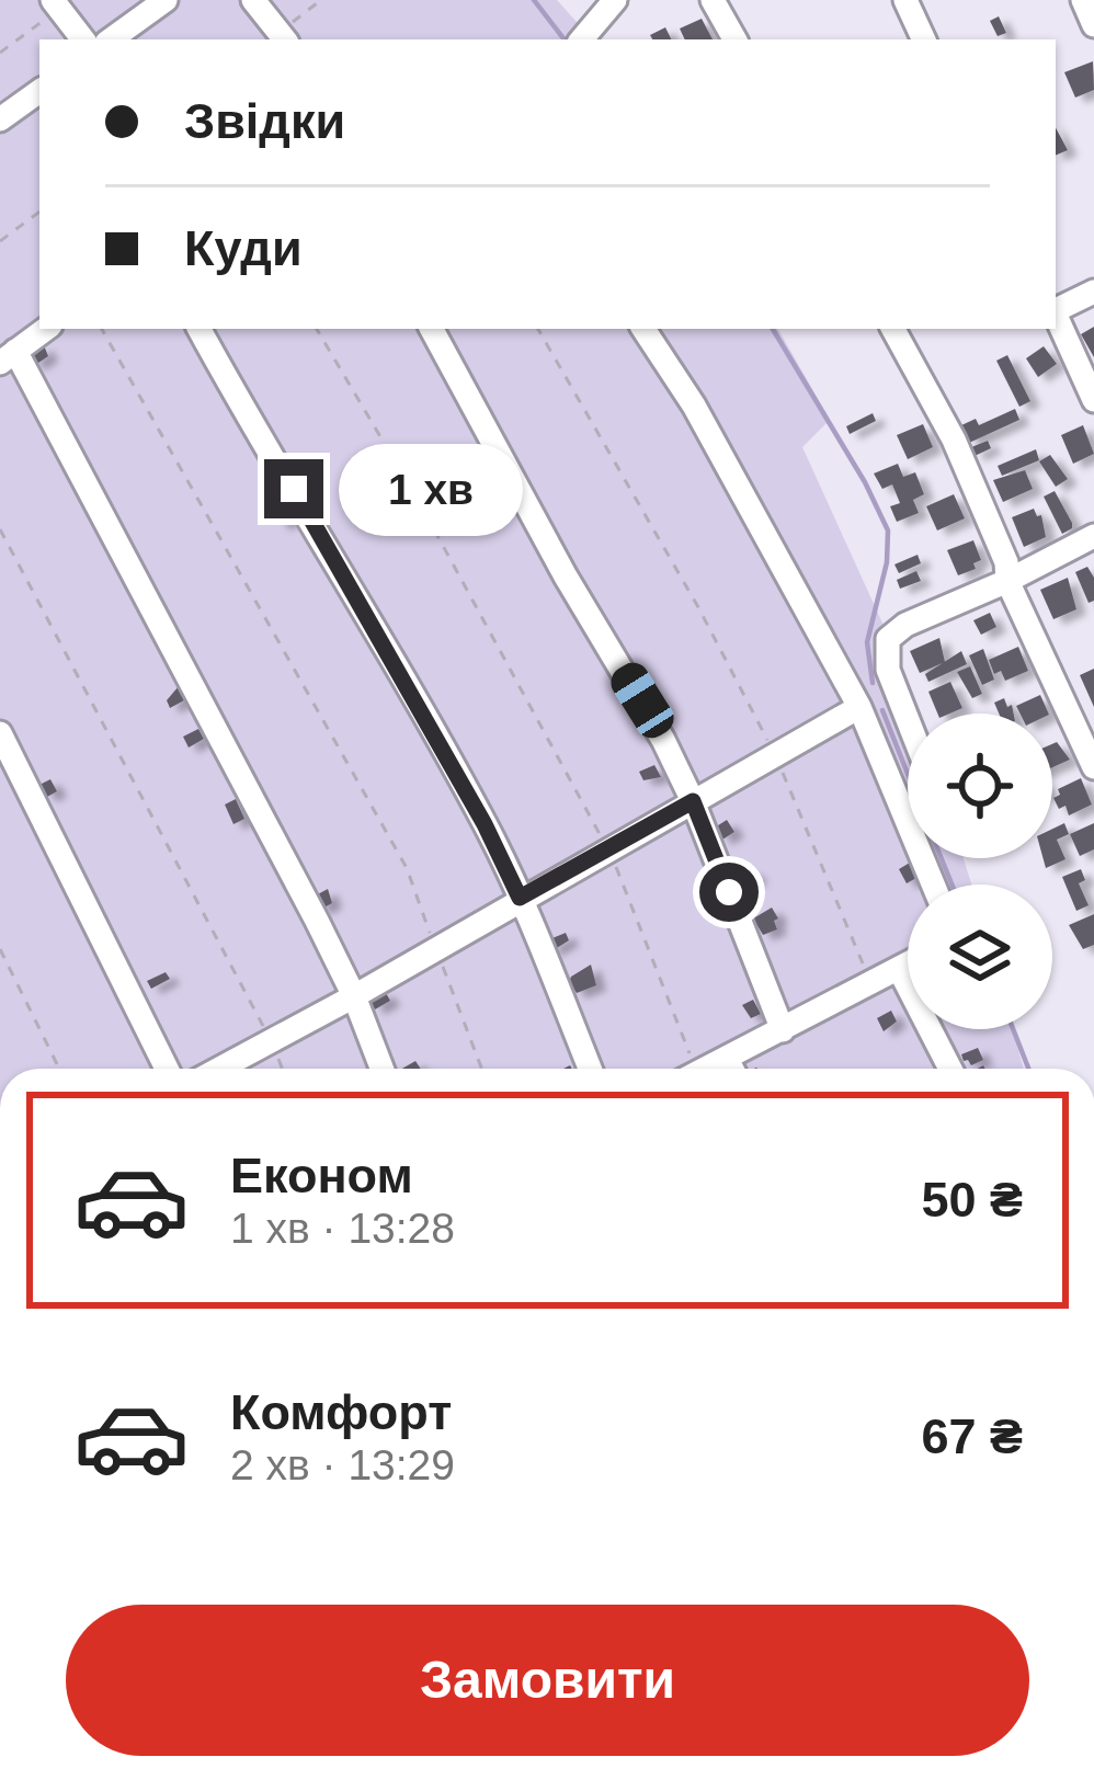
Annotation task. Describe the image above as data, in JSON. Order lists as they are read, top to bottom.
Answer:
{
  "page": {
    "banner": ["Звідки", "Куди"],
    "bubble": "1 хв",
    "list": [
      {
        "name": "Економ",
        "note": "1 хв · 13:28",
        "value": "50 ₴"
      },
      {
        "name": "Комфорт",
        "note": "2 хв · 13:29",
        "value": "67 ₴"
      }
    ],
    "buttons": "Замовити"
  }
}
